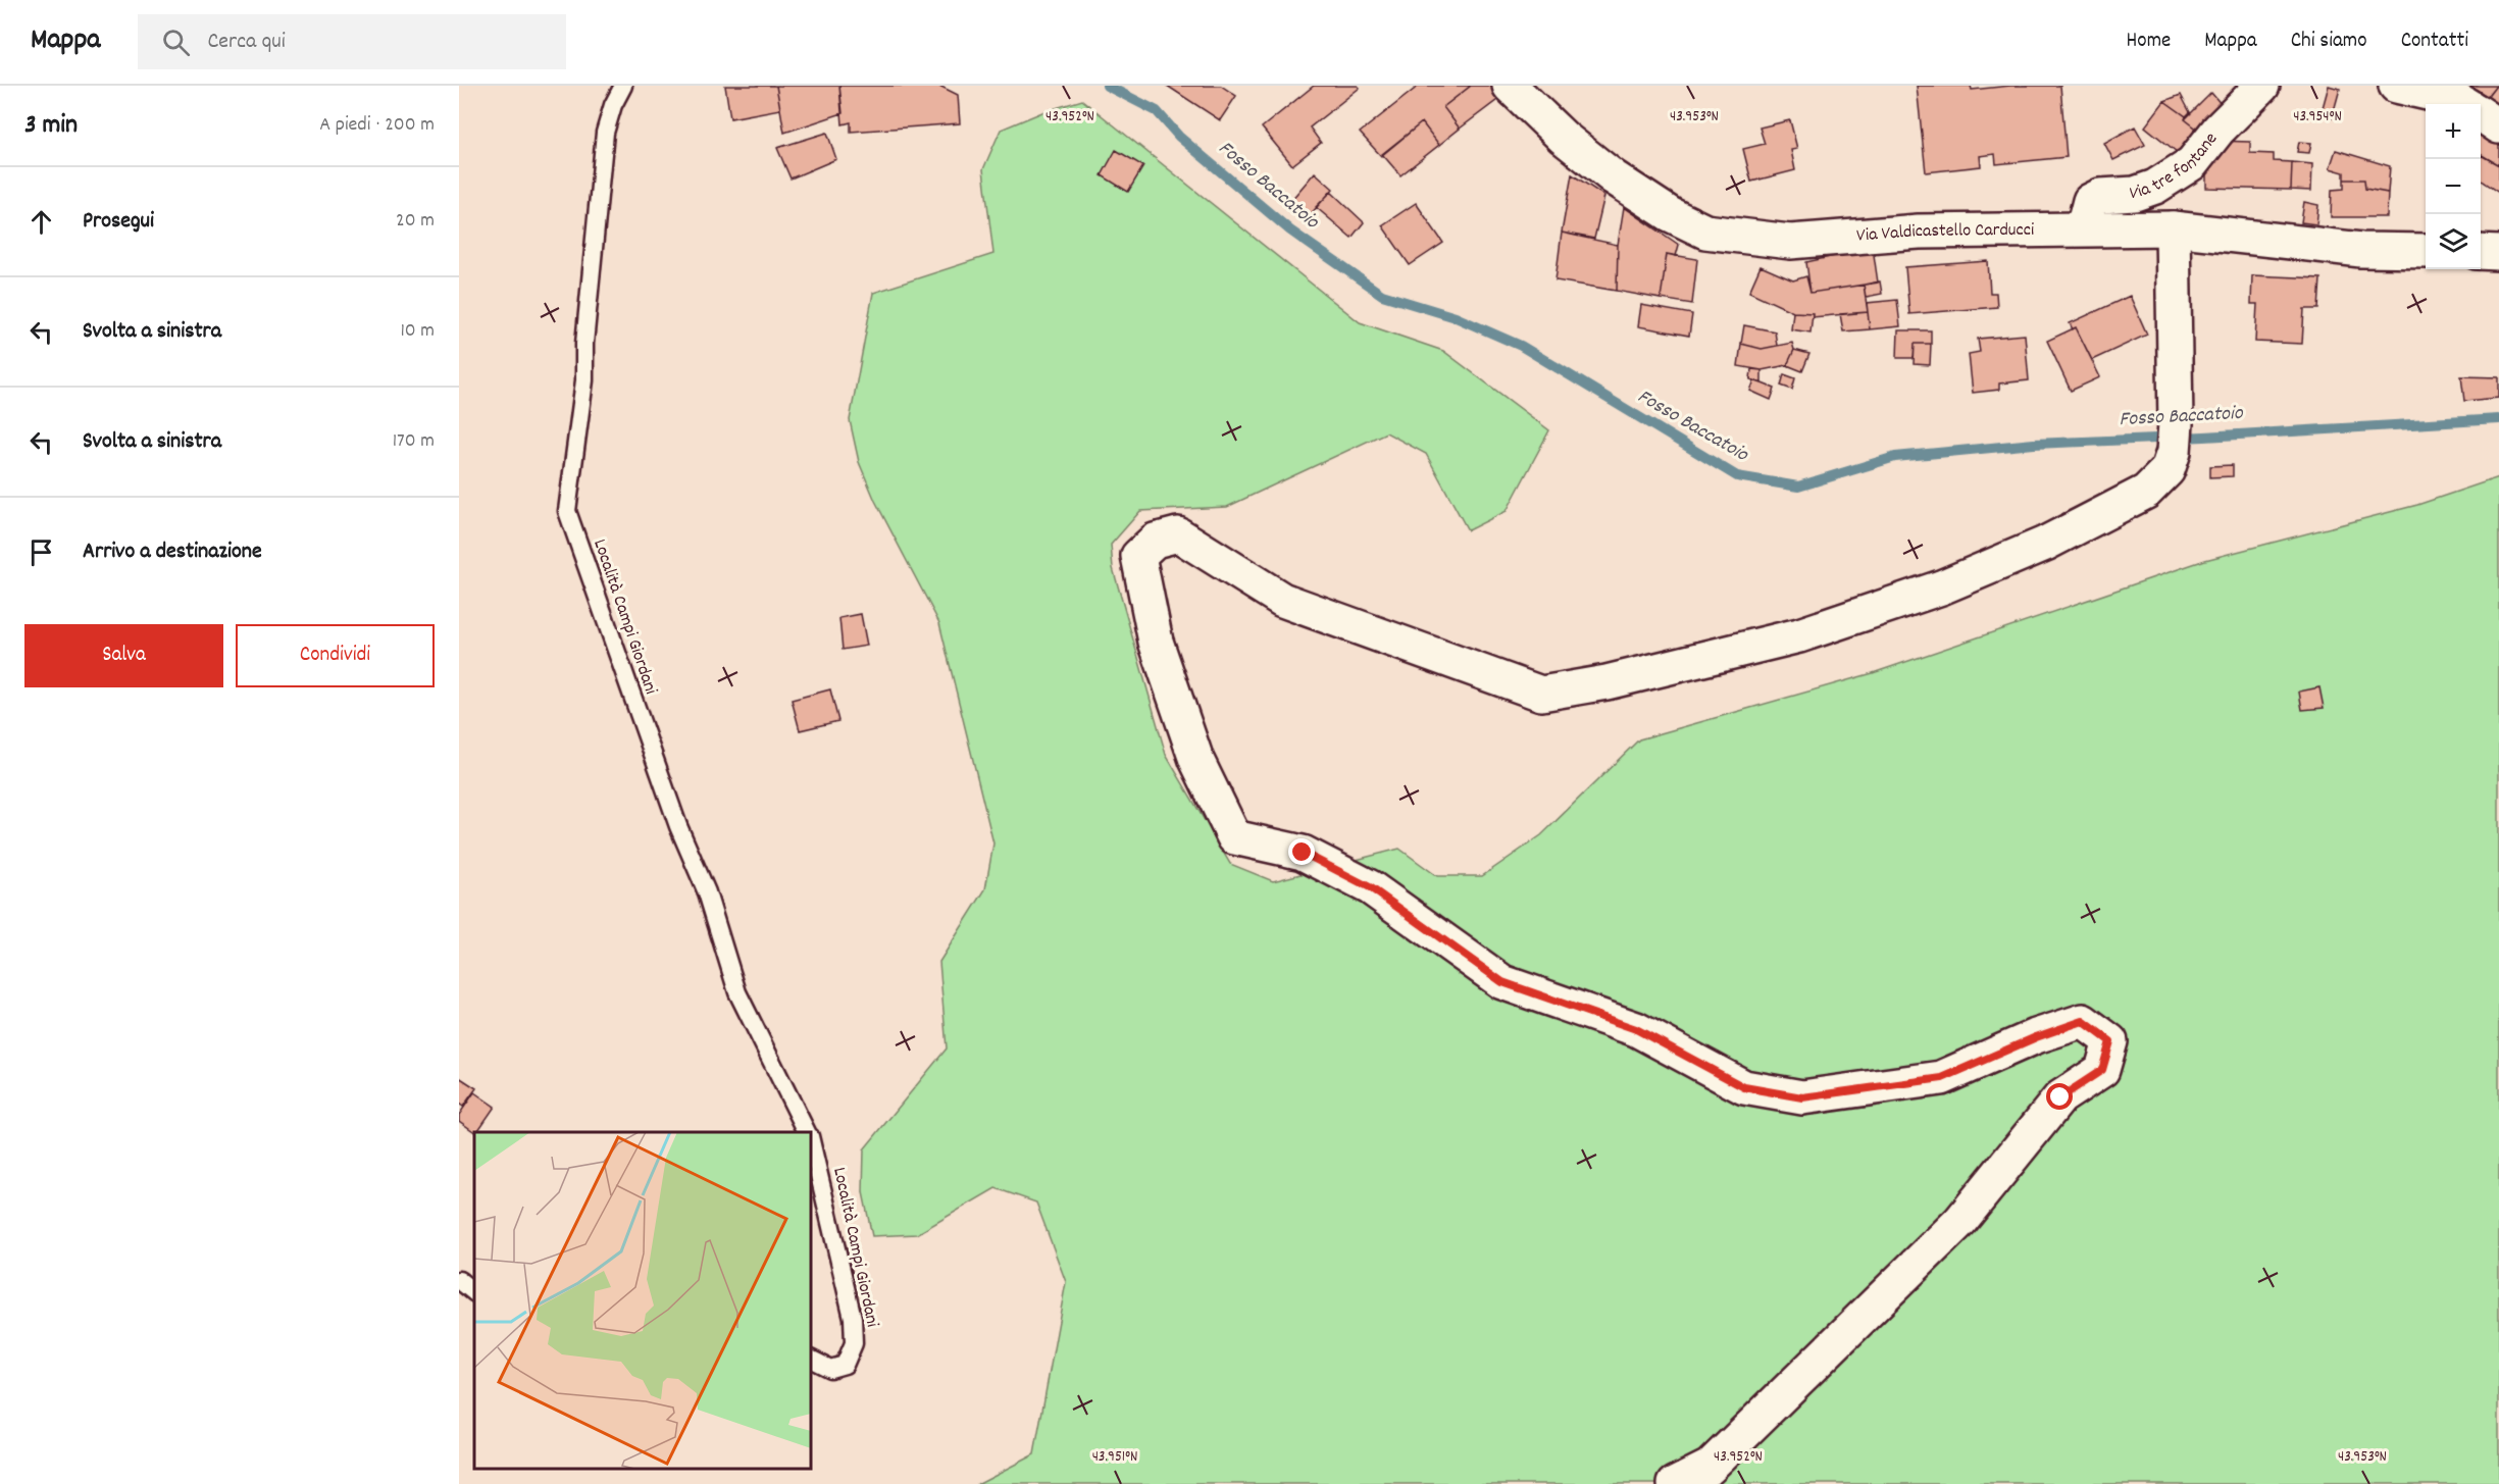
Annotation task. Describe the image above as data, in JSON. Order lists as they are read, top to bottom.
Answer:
{
  "streets": {
    "street": ["Via tre fontane", "Via Valdicastello Carducci"],
    "lane": ["Località Campi Giordani"]
  },
  "crossings": [
    ["Via tre fontane", "Via Valdicastello Carducci"]
  ],
  "water": ["Fosso Baccatoio"],
  "page": {
    "header": "Mappa",
    "search": "Cerca qui",
    "nav": [
      "Home",
      "Mappa",
      "Chi siamo",
      "Contatti"
    ],
    "heading": ["3 min", "A piedi · 200 m"],
    "map_buttons": ["+", "−"],
    "list": [
      ["Prosegui", "20 m"],
      ["Svolta a sinistra", "10 m"],
      ["Svolta a sinistra", "170 m"],
      "Arrivo a destinazione"
    ],
    "buttons": ["Salva", "Condividi"]
  },
  "coordinates": [
    "43.954°N",
    "43.952°N",
    "43.953°N",
    "43.951°N"
  ]
}
